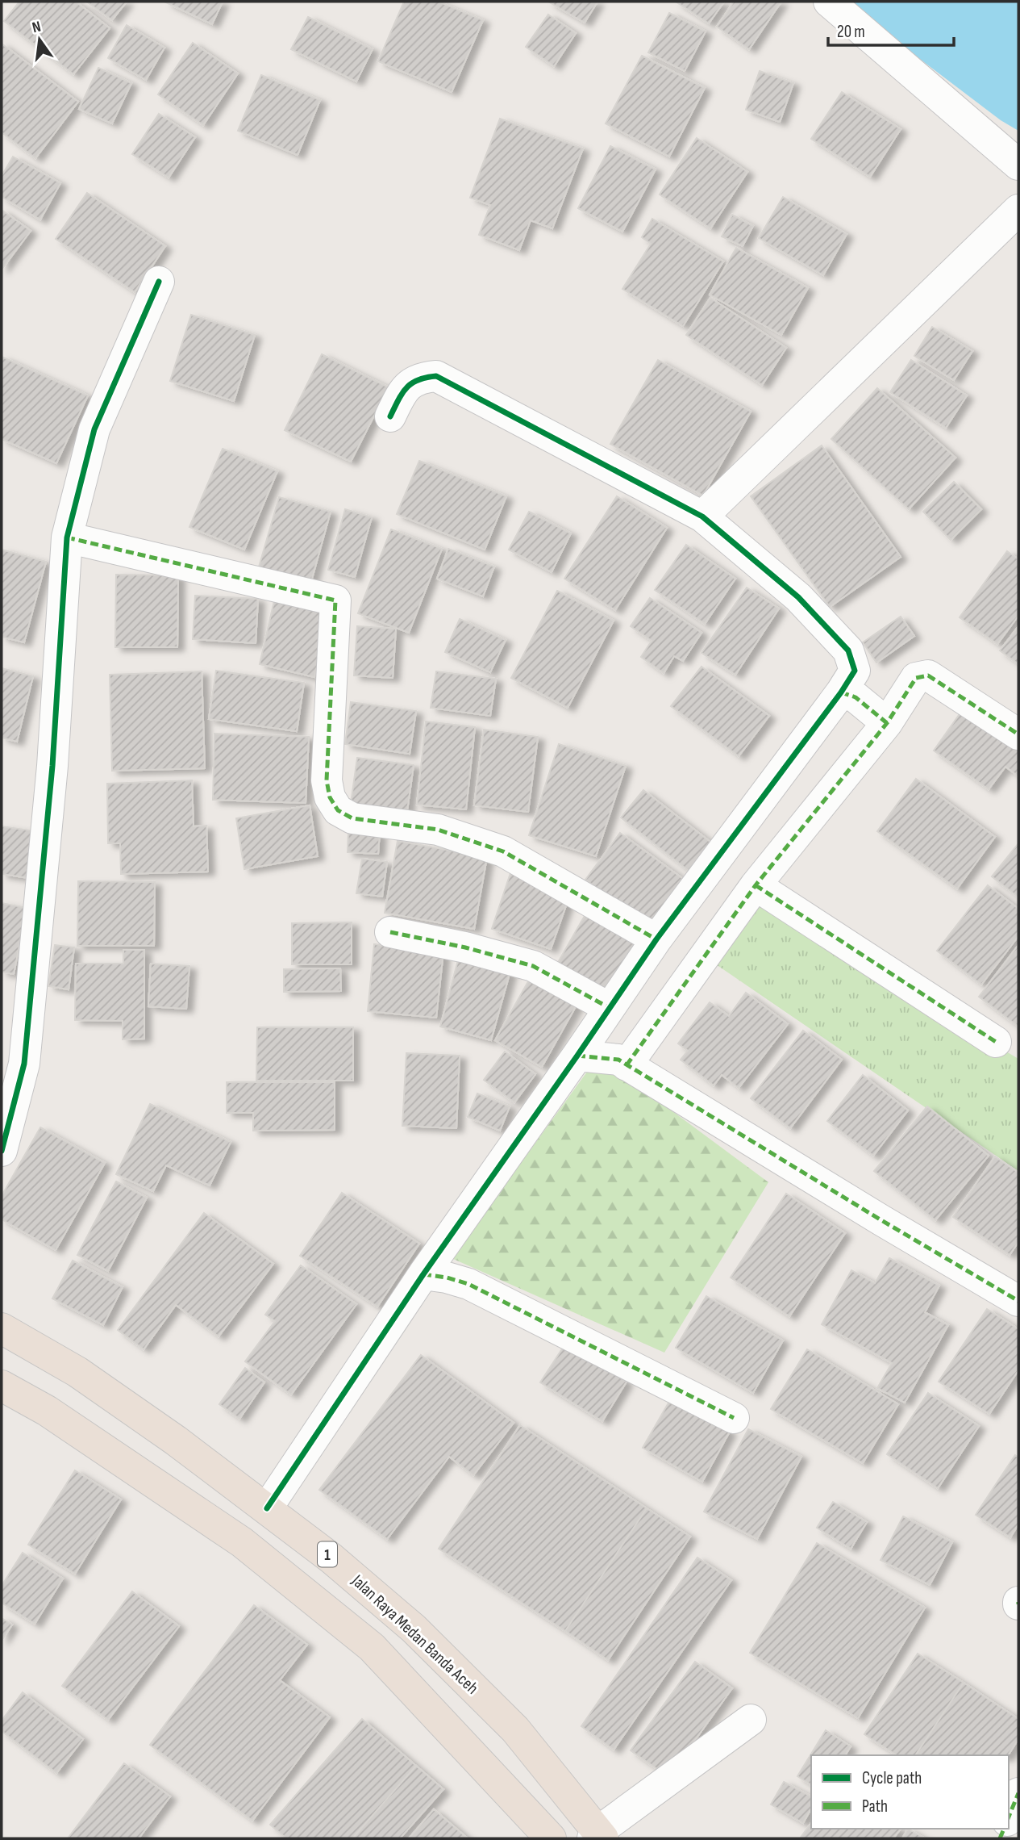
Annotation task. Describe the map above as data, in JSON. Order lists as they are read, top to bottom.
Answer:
{
  "streets": {
    "highway": ["1", "Jalan Raya Medan Banda Aceh"]
  },
  "legend": ["Cycle path", "Path"],
  "scale_bar": "20 m",
  "north": "top"
}
